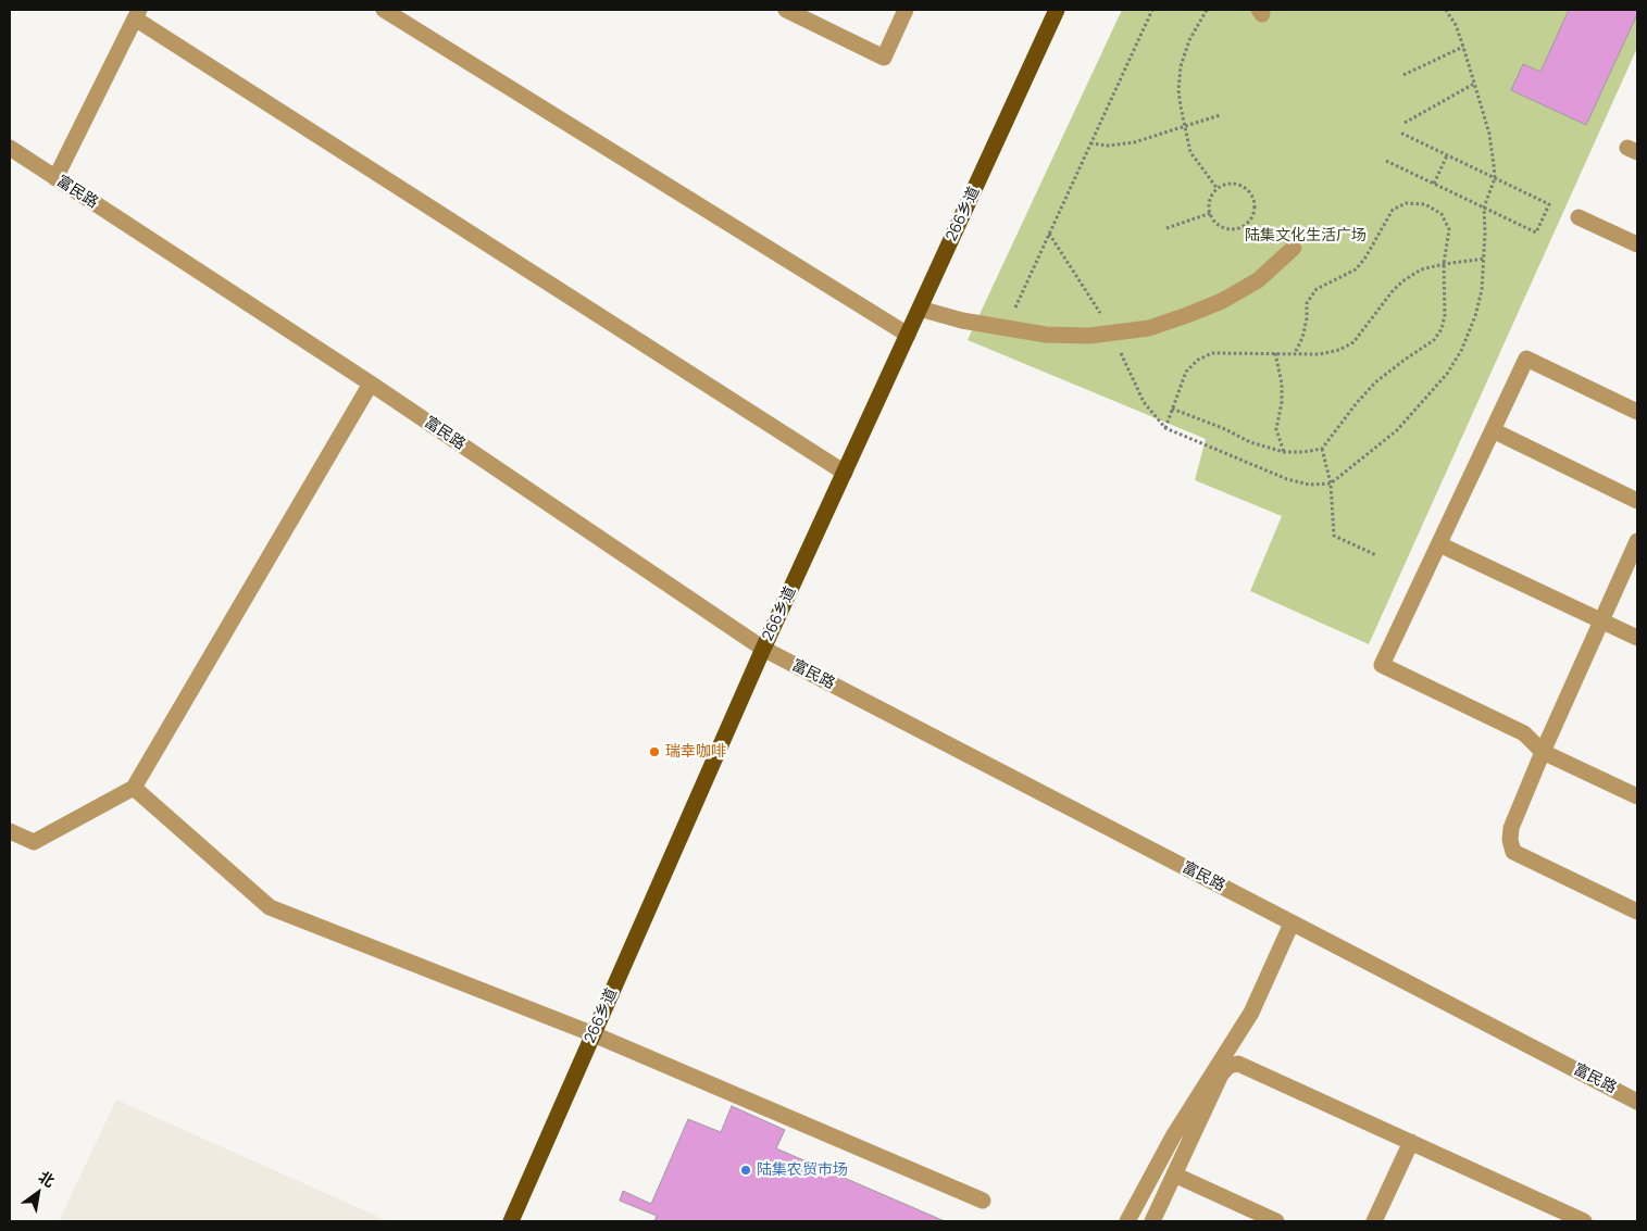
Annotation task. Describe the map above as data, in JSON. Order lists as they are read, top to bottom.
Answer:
{
  "streets": {
    "main road": ["266乡道"],
    "street": ["富民路"]
  },
  "crossings": [
    ["富民路", "266乡道"]
  ],
  "parks": ["陆集文化生活广场"],
  "places": ["瑞幸咖啡", "陆集农贸市场"],
  "north": "top right"
}
